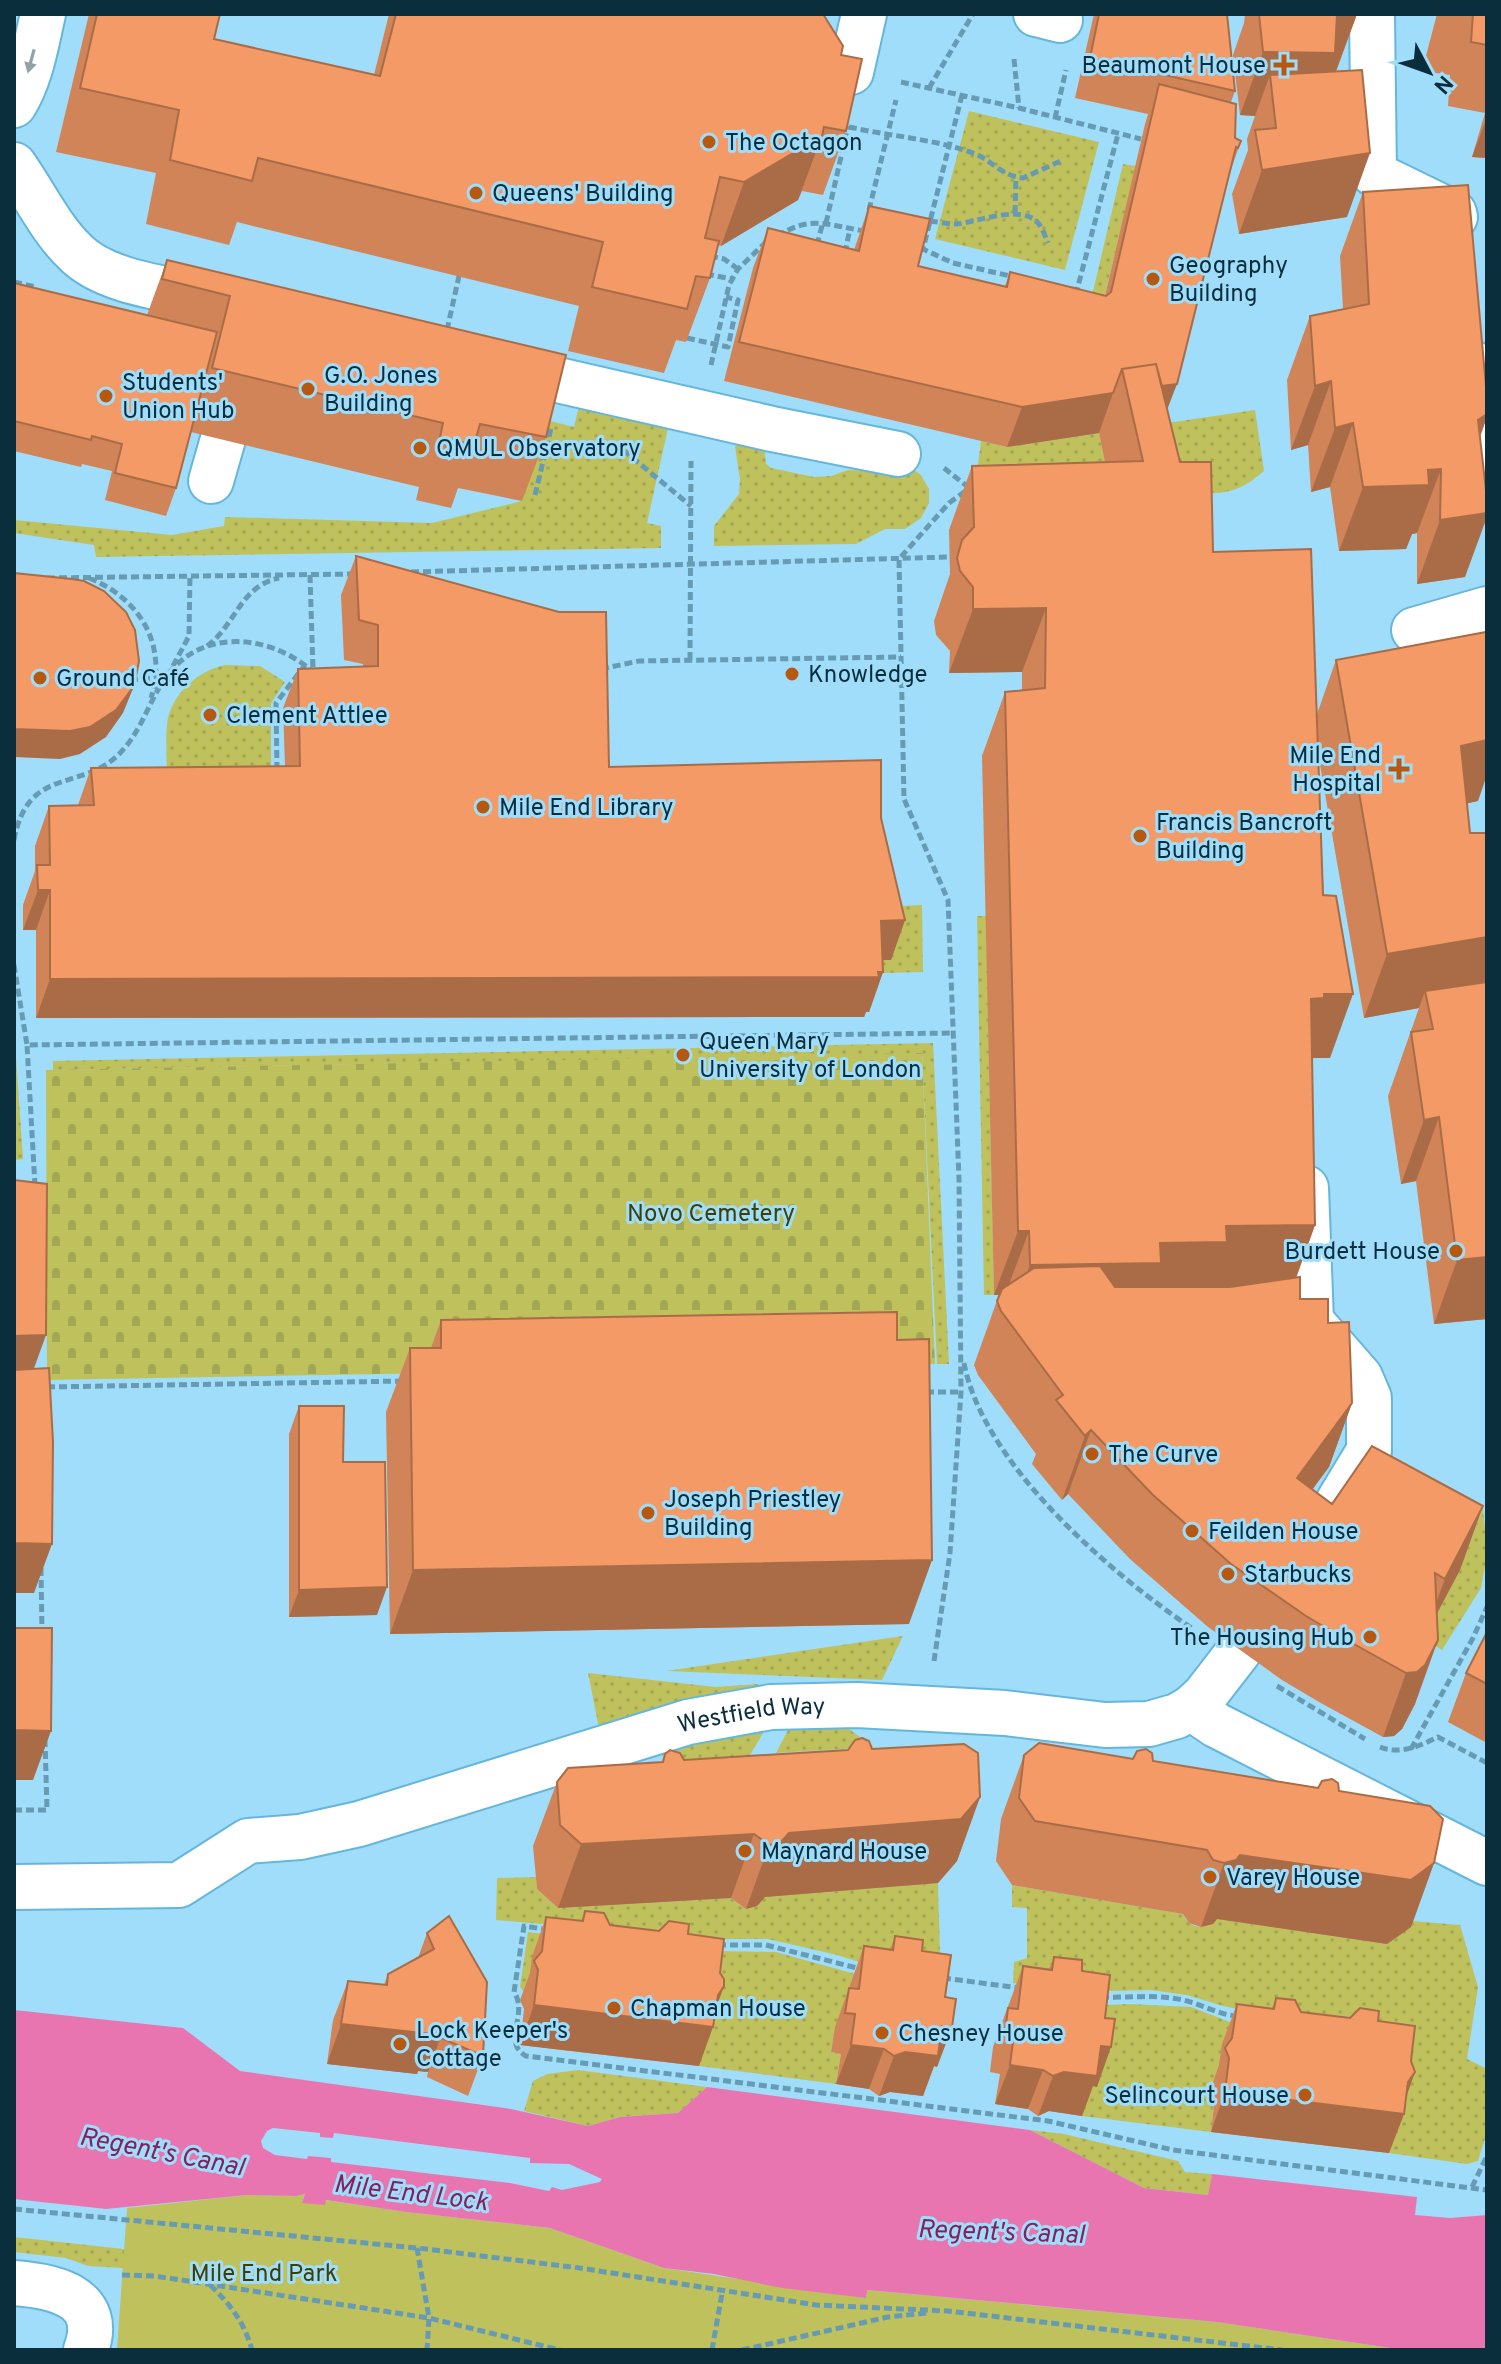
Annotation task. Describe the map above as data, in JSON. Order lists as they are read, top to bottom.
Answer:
{
  "streets": {
    "street": ["Westfield Way"]
  },
  "water": ["Regent's Canal", "Mile End Lock"],
  "parks": ["Novo Cemetery", "Mile End Park"],
  "places": {
    "health": ["Beaumont House", "Mile End Hospital"],
    "other": [
      "The Octagon",
      "Queens' Building",
      "Geography Building",
      "G.O. Jones Building",
      "Students' Union Hub",
      "QMUL Observatory",
      "Knowledge",
      "Ground Café",
      "Clement Attlee",
      "Mile End Library",
      "Francis Bancroft Building",
      "Queen Mary University of London",
      "Burdett House",
      "The Curve",
      "Joseph Priestley Building",
      "Feilden House",
      "Starbucks",
      "The Housing Hub",
      "Maynard House",
      "Varey House",
      "Chapman House",
      "Chesney House",
      "Lock Keeper's Cottage",
      "Selincourt House"
    ]
  },
  "north": "bottom right"
}
